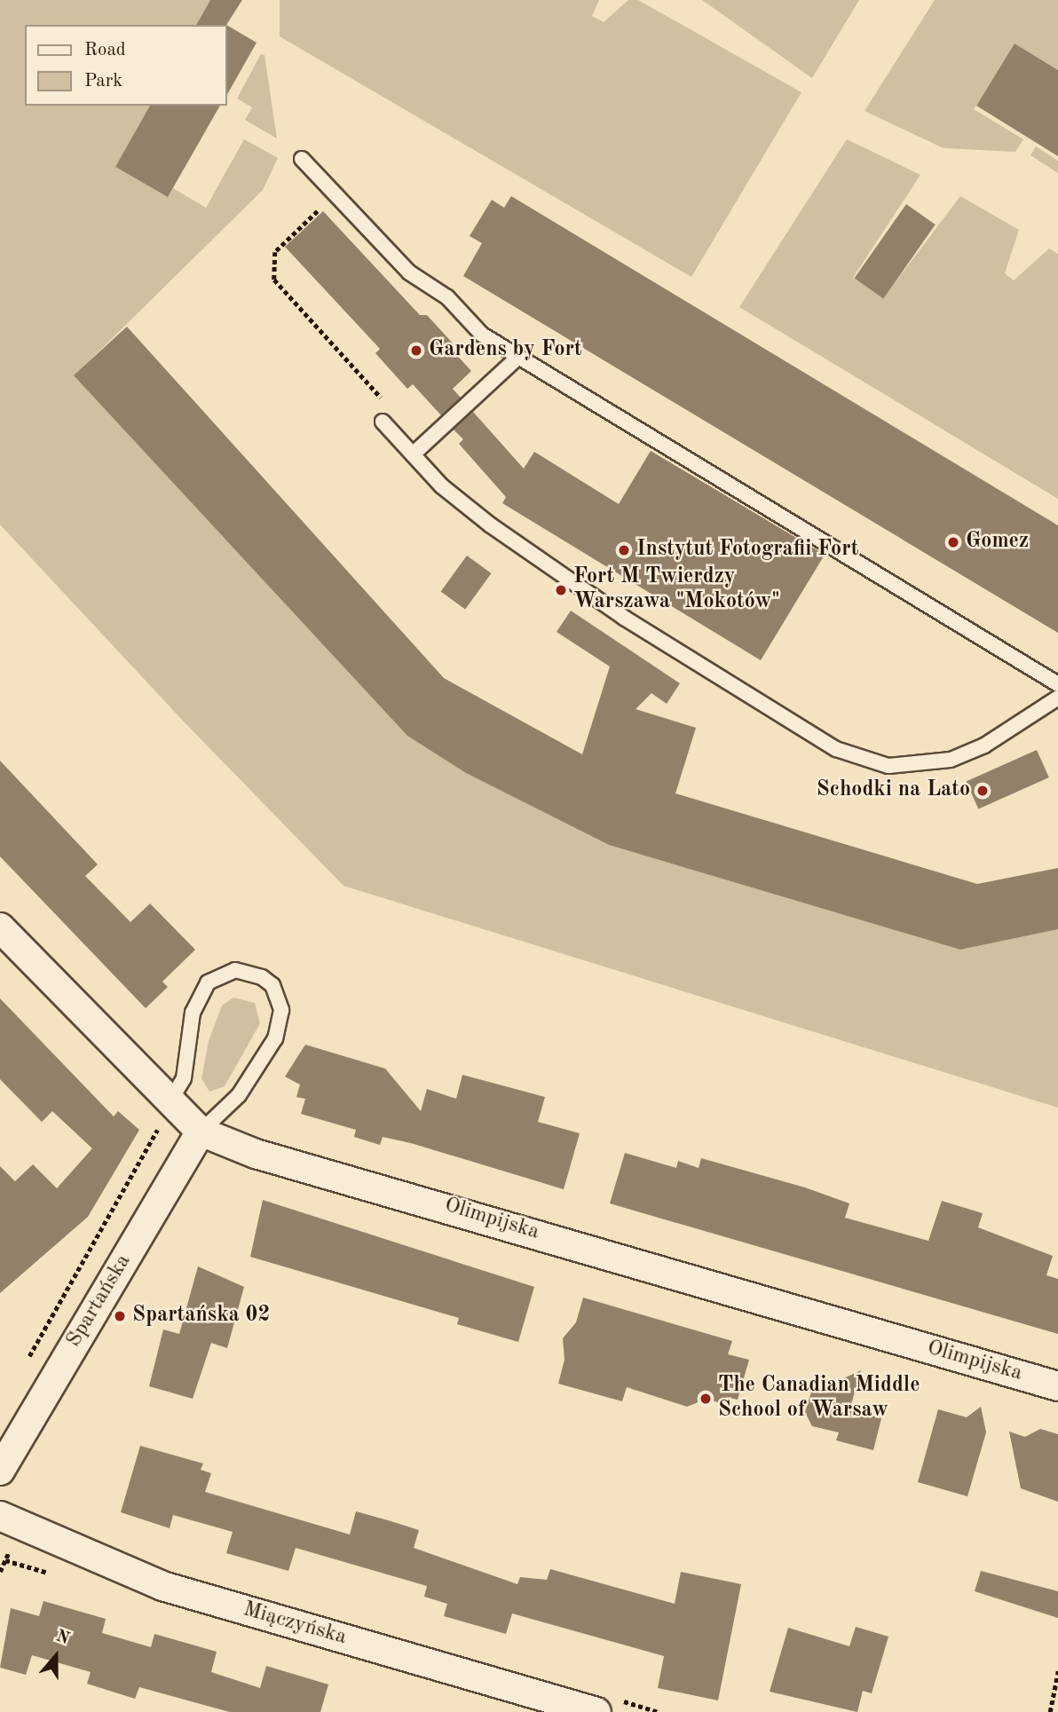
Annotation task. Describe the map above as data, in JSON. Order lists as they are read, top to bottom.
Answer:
{
  "streets": {
    "street": ["Olimpijska", "Spartańska", "Miączyńska"]
  },
  "crossings": [
    ["Olimpijska", "Spartańska"]
  ],
  "places": [
    "Gardens by Fort",
    "Gomez",
    "Instytut Fotografii Fort",
    "Fort M Twierdzy Warszawa \"Mokotów\"",
    "Schodki na Lato",
    "Spartańska 02",
    "The Canadian Middle School of Warsaw"
  ],
  "legend": ["Road", "Park"],
  "north": "top"
}
